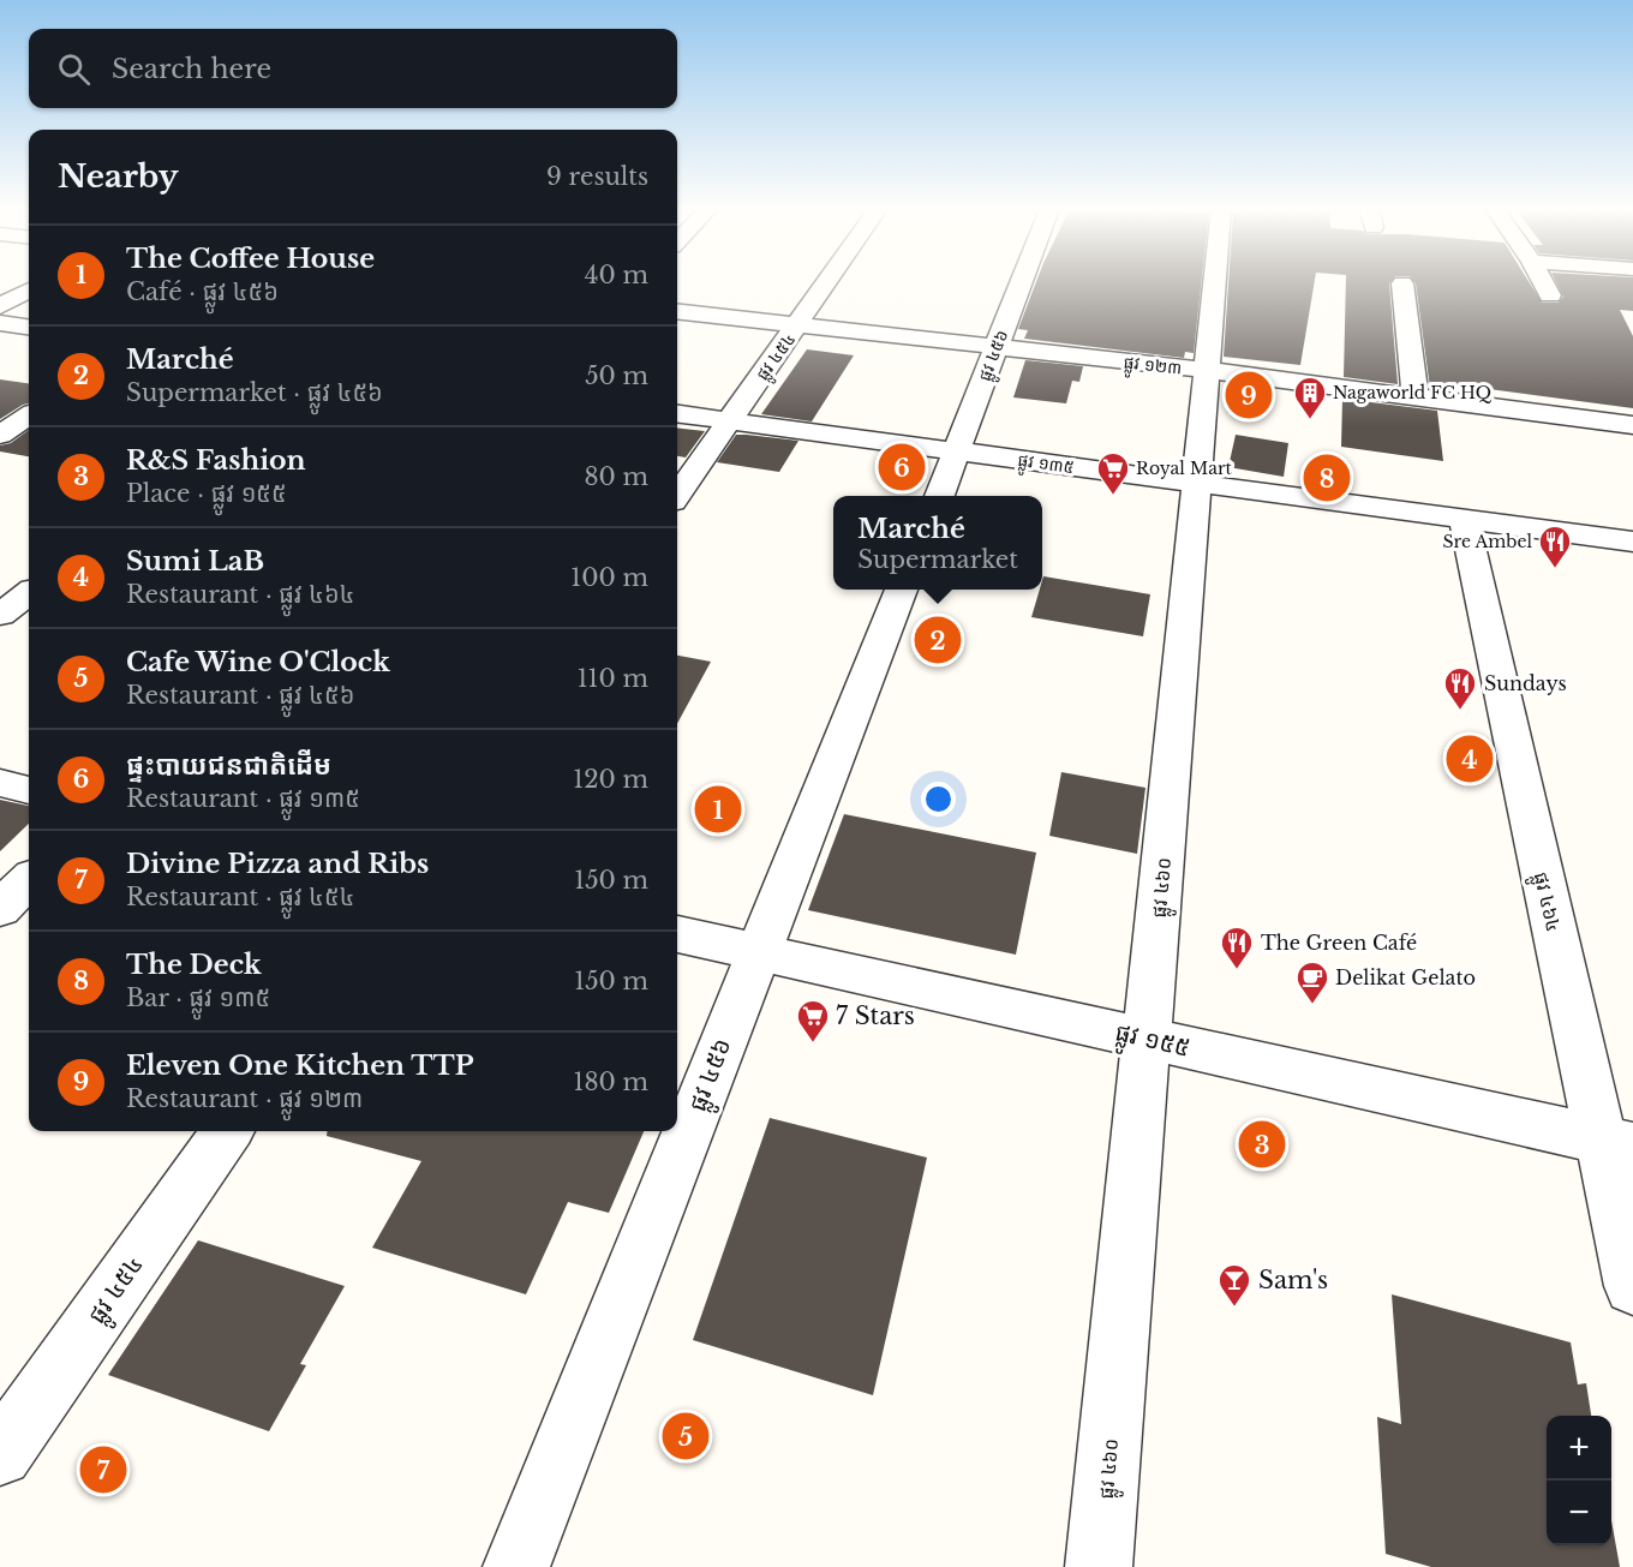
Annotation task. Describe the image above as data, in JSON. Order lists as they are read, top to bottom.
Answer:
{
  "streets": {
    "street": [
      "ផ្លូវ ៤៥៦",
      "ផ្លូវ ៤៥៤",
      "ផ្លូវ ១២៣",
      "ផ្លូវ ១៣៥",
      "ផ្លូវ ៤៦០",
      "ផ្លូវ ៤៦៤",
      "ផ្លូវ ១៥៥"
    ]
  },
  "crossings": [
    ["ផ្លូវ ៤៥៦", "ផ្លូវ ១២៣"],
    ["ផ្លូវ ៤៥៦", "ផ្លូវ ១៣៥"],
    ["ផ្លូវ ៤៥៦", "ផ្លូវ ១៥៥"],
    ["ផ្លូវ ៤៥៤", "ផ្លូវ ១២៣"],
    ["ផ្លូវ ៤៥៤", "ផ្លូវ ១៣៥"],
    ["ផ្លូវ ១២៣", "ផ្លូវ ៤៦០"],
    ["ផ្លូវ ១៣៥", "ផ្លូវ ៤៦០"],
    ["ផ្លូវ ១៣៥", "ផ្លូវ ៤៦៤"],
    ["ផ្លូវ ៤៦០", "ផ្លូវ ១៥៥"],
    ["ផ្លូវ ៤៦៤", "ផ្លូវ ១៥៥"]
  ],
  "places": {
    "building": ["Nagaworld FC HQ"],
    "supermarket": ["Royal Mart", "7 Stars"],
    "restaurant": ["Sre Ambel", "Sundays", "The Green Café"],
    "cafe": ["Delikat Gelato"],
    "bar": ["Sam's"]
  },
  "page": {
    "search": "Search here",
    "heading": ["Nearby", "9 results"],
    "list": [
      {
        "mark": "1",
        "name": "The Coffee House",
        "note": "Café · ផ្លូវ ៤៥៦",
        "value": "40 m"
      },
      {
        "mark": "2",
        "name": "Marché",
        "note": "Supermarket · ផ្លូវ ៤៥៦",
        "value": "50 m"
      },
      {
        "mark": "3",
        "name": "R&S Fashion",
        "note": "Place · ផ្លូវ ១៥៥",
        "value": "80 m"
      },
      {
        "mark": "4",
        "name": "Sumi LaB",
        "note": "Restaurant · ផ្លូវ ៤៦៤",
        "value": "100 m"
      },
      {
        "mark": "5",
        "name": "Cafe Wine O'Clock",
        "note": "Restaurant · ផ្លូវ ៤៥៦",
        "value": "110 m"
      },
      {
        "mark": "6",
        "name": "ផ្ទះបាយជនជាតិដើម",
        "note": "Restaurant · ផ្លូវ ១៣៥",
        "value": "120 m"
      },
      {
        "mark": "7",
        "name": "Divine Pizza and Ribs",
        "note": "Restaurant · ផ្លូវ ៤៥៤",
        "value": "150 m"
      },
      {
        "mark": "8",
        "name": "The Deck",
        "note": "Bar · ផ្លូវ ១៣៥",
        "value": "150 m"
      },
      {
        "mark": "9",
        "name": "Eleven One Kitchen TTP",
        "note": "Restaurant · ផ្លូវ ១២៣",
        "value": "180 m"
      }
    ],
    "pins": [
      "9",
      "6",
      "8",
      "2",
      "4",
      "1",
      "3",
      "5",
      "7"
    ],
    "popup": ["Marché", "Supermarket"],
    "map_buttons": ["+", "−"]
  }
}
